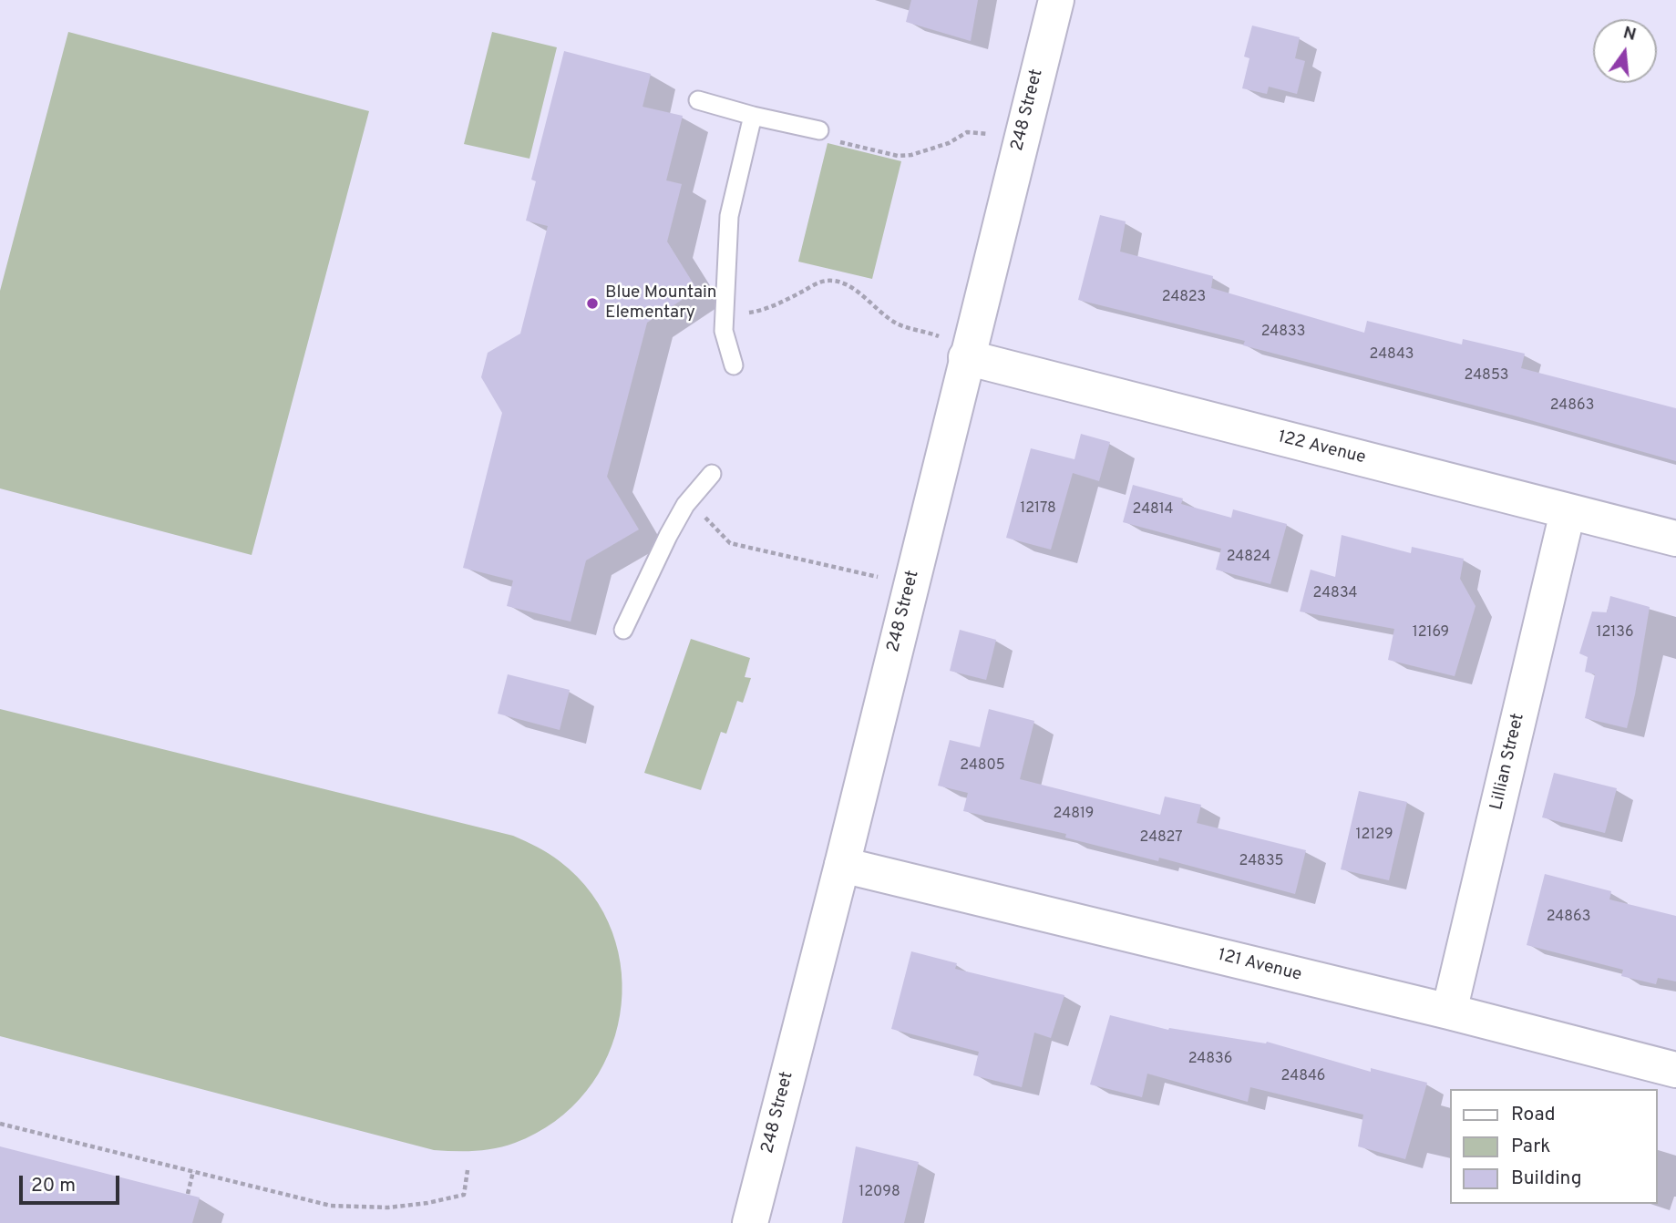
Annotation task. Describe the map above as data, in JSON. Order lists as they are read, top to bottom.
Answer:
{
  "streets": {
    "street": [
      "248 Street",
      "122 Avenue",
      "Lillian Street",
      "121 Avenue"
    ]
  },
  "crossings": [
    ["248 Street", "122 Avenue"],
    ["248 Street", "121 Avenue"],
    ["122 Avenue", "Lillian Street"],
    ["Lillian Street", "121 Avenue"]
  ],
  "places": ["Blue Mountain Elementary"],
  "house_numbers": [
    "24823",
    "24833",
    "24843",
    "24853",
    "24863",
    "12178",
    "24814",
    "24824",
    "24834",
    "12169",
    "12136",
    "24805",
    "24819",
    "12129",
    "24827",
    "24835",
    "24863",
    "24836",
    "24846",
    "12098"
  ],
  "legend": ["Road", "Park", "Building"],
  "scale_bar": "20 m",
  "north": "top"
}
